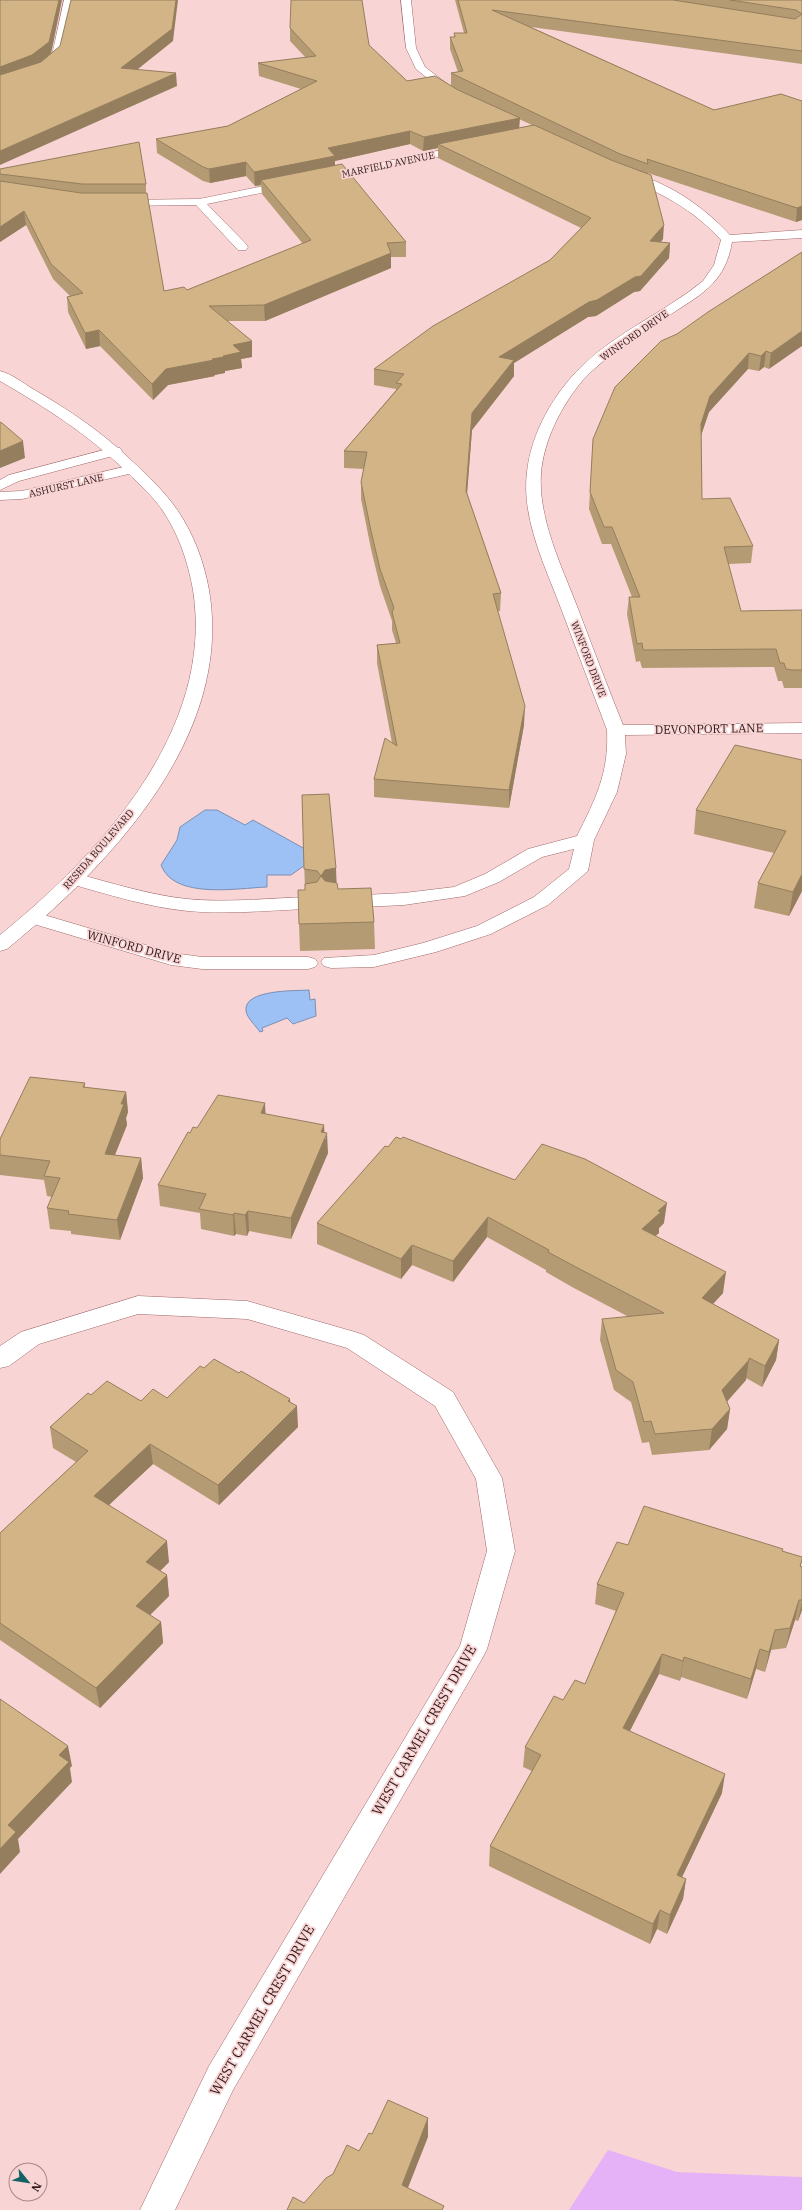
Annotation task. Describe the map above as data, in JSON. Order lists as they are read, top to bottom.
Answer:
{
  "streets": {
    "street": [
      "MARFIELD AVENUE",
      "WINFORD DRIVE",
      "ASHURST LANE",
      "DEVONPORT LANE",
      "RESEDA BOULEVARD",
      "WEST CARMEL CREST DRIVE"
    ]
  },
  "crossings": [
    ["WINFORD DRIVE", "DEVONPORT LANE"],
    ["WINFORD DRIVE", "RESEDA BOULEVARD"],
    ["ASHURST LANE", "RESEDA BOULEVARD"]
  ],
  "north": "bottom right"
}
